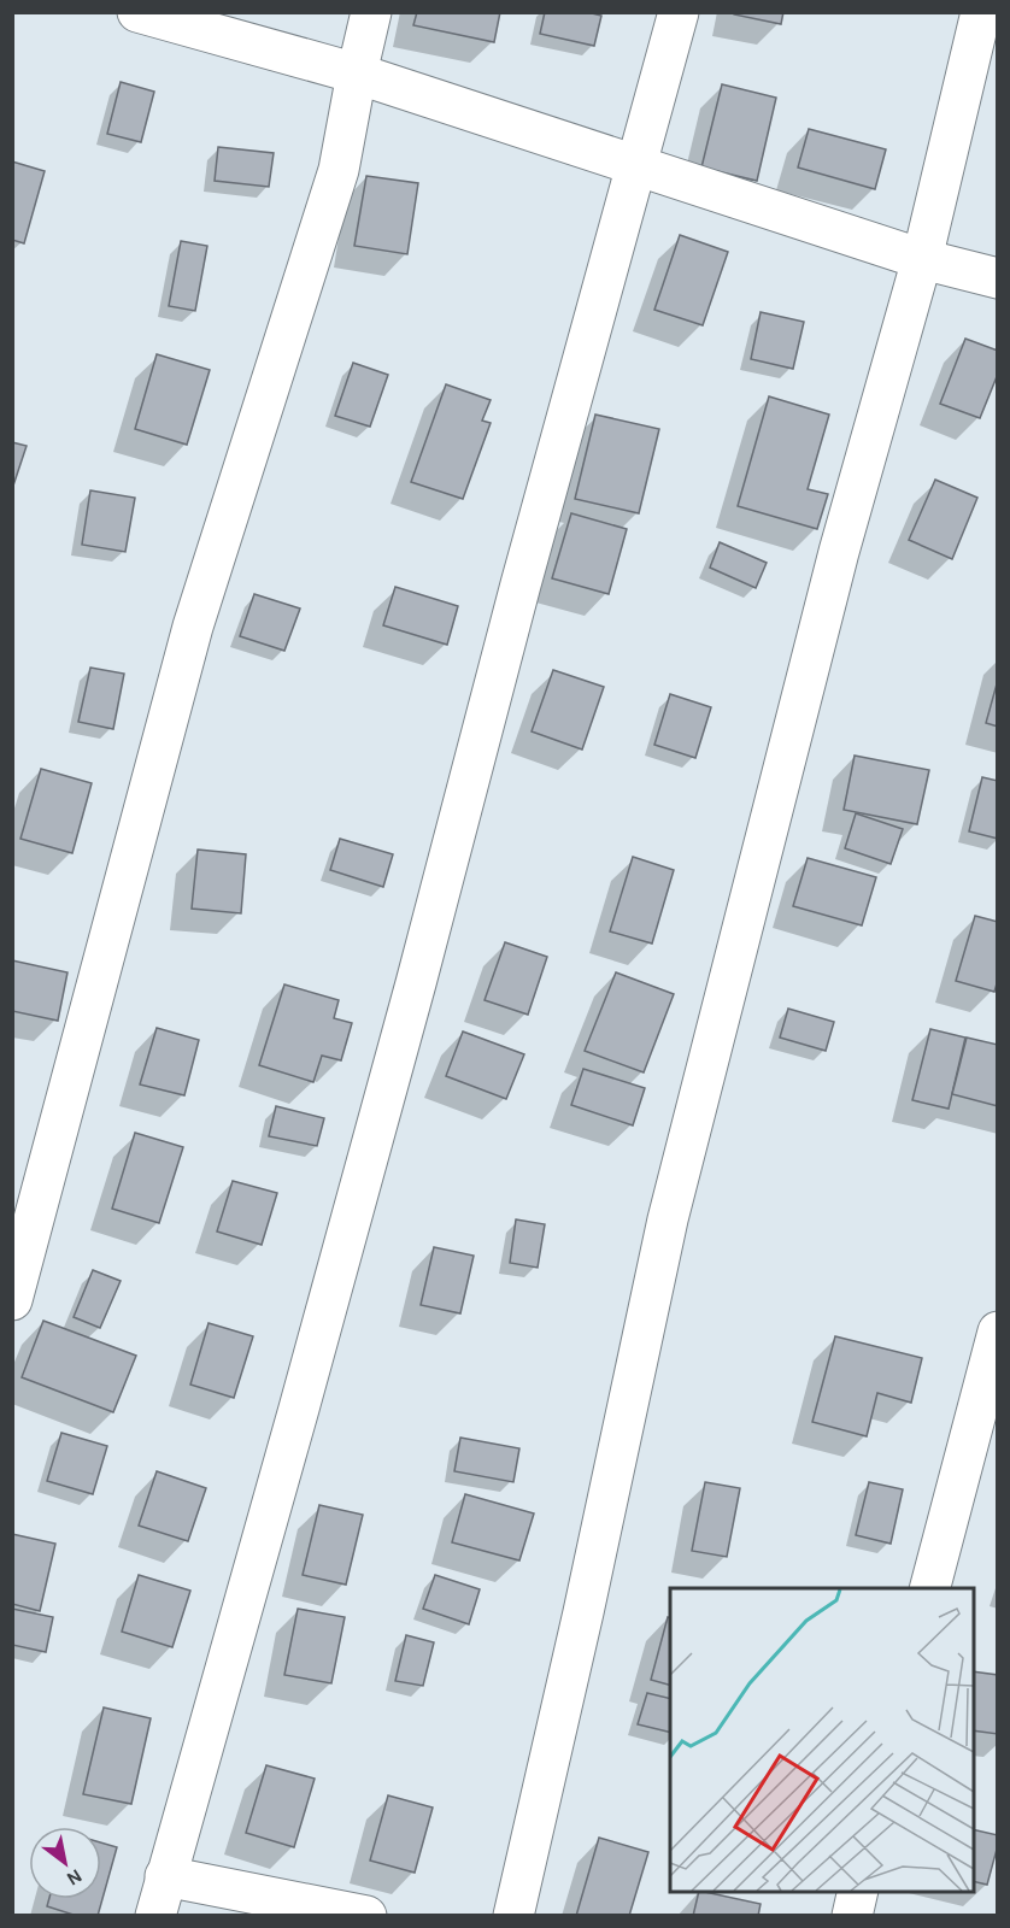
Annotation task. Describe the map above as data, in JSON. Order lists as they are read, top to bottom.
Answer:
{
  "north": "bottom right"
}
